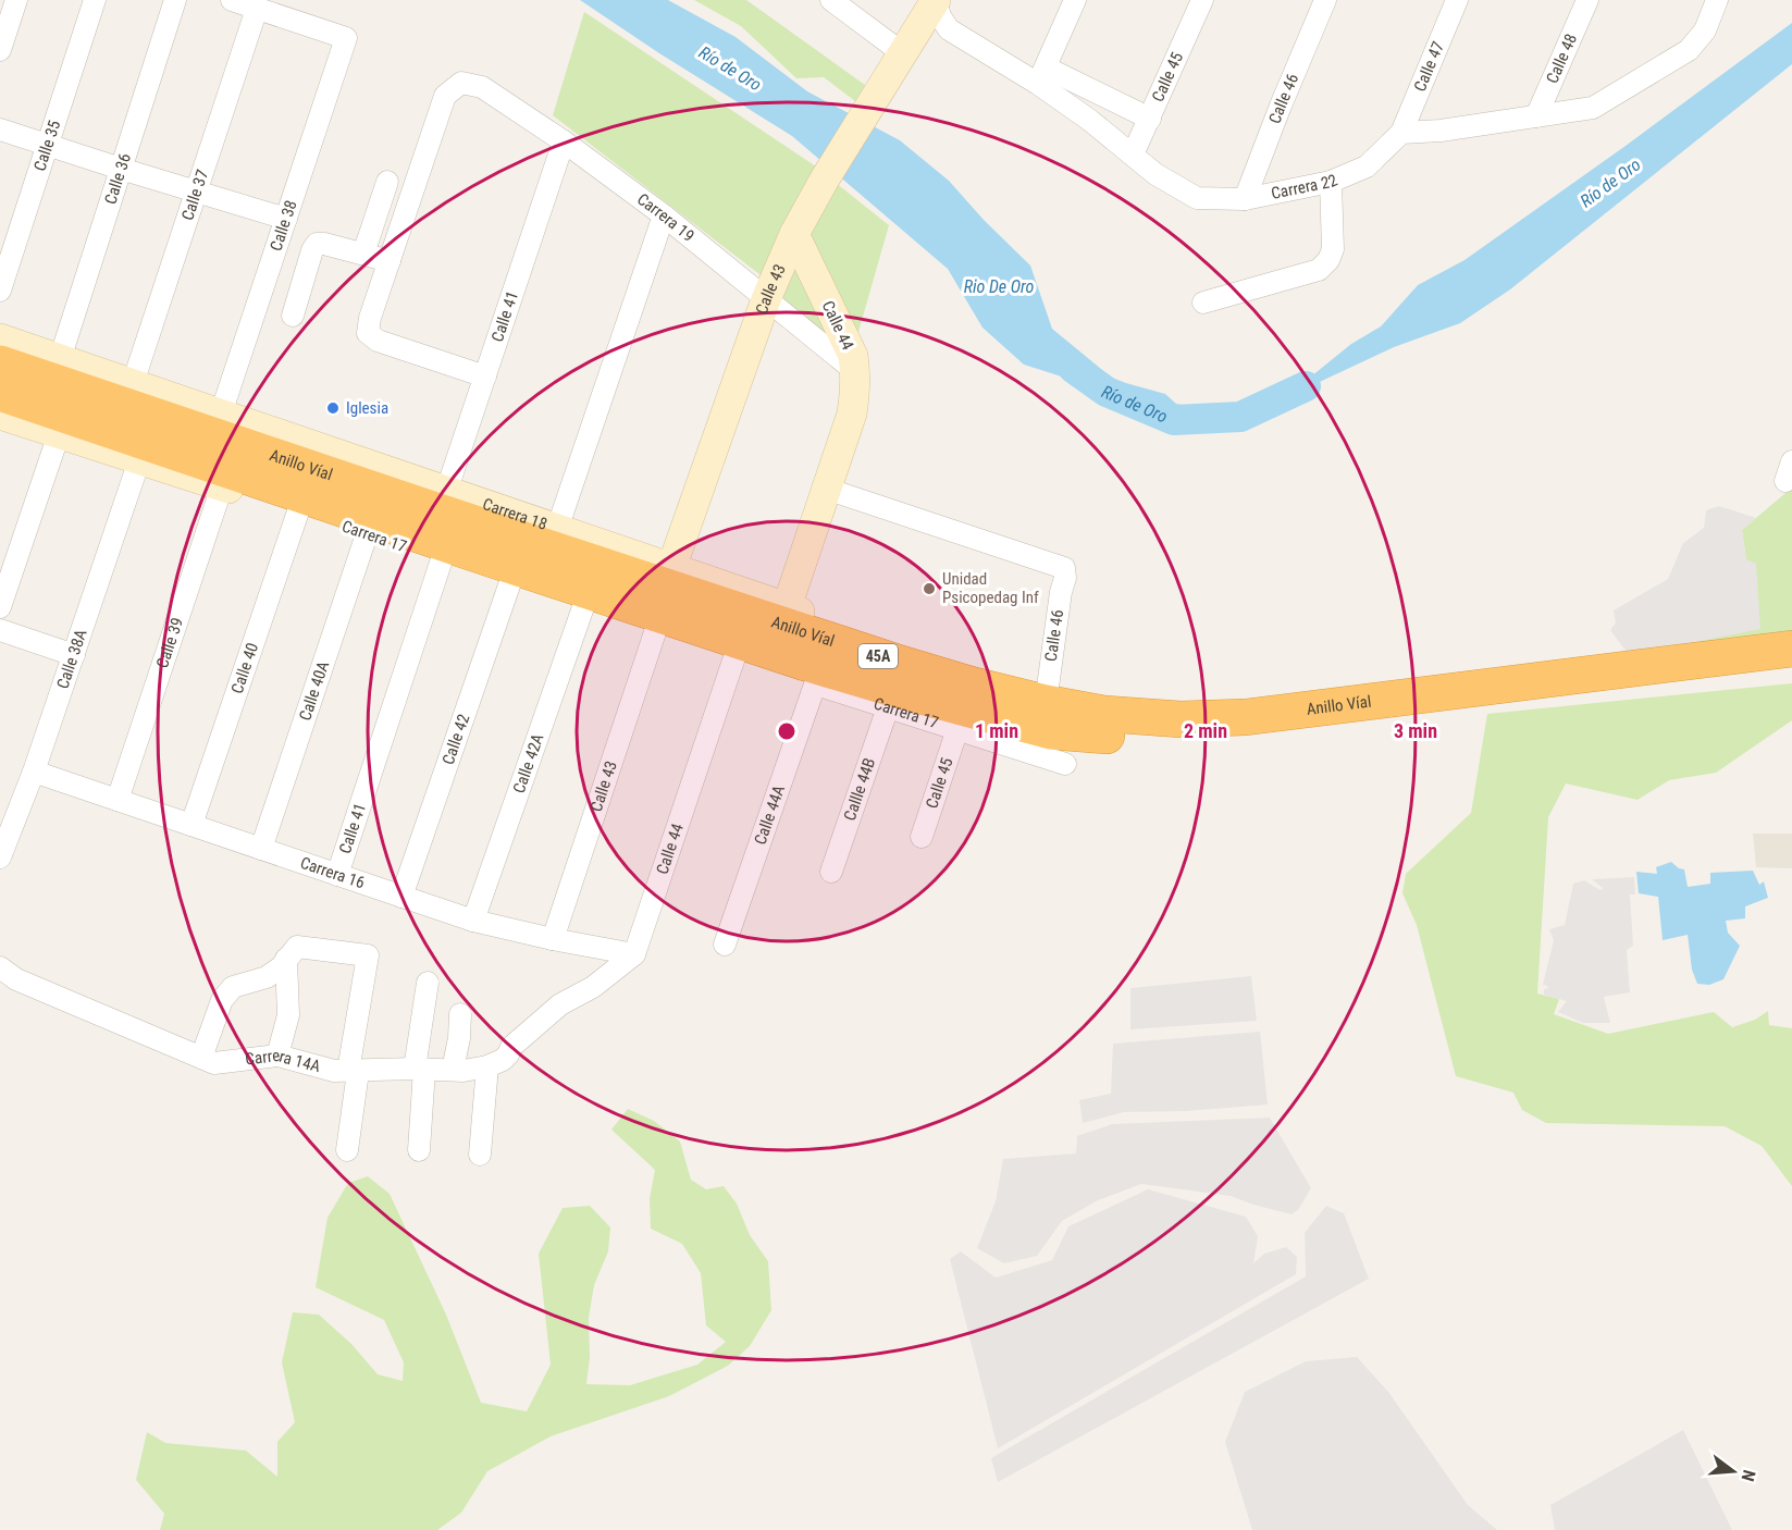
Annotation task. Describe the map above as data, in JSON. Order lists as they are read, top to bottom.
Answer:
{
  "streets": {
    "highway": ["Anillo Víal", "45A"],
    "street": [
      "Calle 48",
      "Calle 47",
      "Calle 45",
      "Calle 46",
      "Calle 35",
      "Calle 36",
      "Carrera 22",
      "Calle 37",
      "Carrera 19",
      "Calle 38",
      "Calle 43",
      "Calle 41",
      "Calle 44",
      "Carrera 18",
      "Carrera 17",
      "Calle 39",
      "Calle 38A",
      "Calle 40",
      "Calle 40A",
      "Calle 42",
      "Calle 42A",
      "Callle 44B",
      "Calle 44A",
      "Carrera 16",
      "Carrera 14A"
    ]
  },
  "crossings": [
    ["Calle 47", "Carrera 22"],
    ["Calle 45", "Carrera 22"],
    ["Calle 45", "Carrera 17"],
    ["Calle 46", "Carrera 22"],
    ["Calle 46", "Calle 44"],
    ["Calle 46", "Anillo Víal"],
    ["Calle 46", "Carrera 18"],
    ["Calle 36", "Carrera 18"],
    ["Calle 37", "Calle 38"],
    ["Calle 37", "Carrera 18"],
    ["Carrera 19", "Calle 43"],
    ["Carrera 19", "Calle 41"],
    ["Carrera 19", "Calle 44"],
    ["Calle 38", "Carrera 18"],
    ["Calle 43", "Calle 44"],
    ["Calle 43", "Carrera 18"],
    ["Calle 43", "Carrera 17"],
    ["Calle 43", "Carrera 16"],
    ["Calle 41", "Carrera 18"],
    ["Calle 41", "Carrera 17"],
    ["Calle 41", "Carrera 16"],
    ["Calle 44", "Carrera 18"],
    ["Calle 44", "Carrera 17"],
    ["Calle 44", "Carrera 16"],
    ["Anillo Víal", "Carrera 18"],
    ["Anillo Víal", "Carrera 17"],
    ["Anillo Víal", "Calle 44A"],
    ["Carrera 17", "Calle 39"],
    ["Carrera 17", "Calle 38A"],
    ["Carrera 17", "Calle 40"],
    ["Carrera 17", "Calle 40A"],
    ["Carrera 17", "Calle 42"],
    ["Carrera 17", "Calle 42A"],
    ["Carrera 17", "Callle 44B"],
    ["Carrera 17", "Calle 44A"],
    ["Calle 39", "Carrera 16"],
    ["Calle 38A", "Carrera 16"],
    ["Calle 40", "Carrera 16"],
    ["Calle 40A", "Carrera 16"],
    ["Calle 42", "Carrera 16"],
    ["Calle 42A", "Carrera 16"]
  ],
  "water": ["Río de Oro", "Rio De Oro"],
  "places": ["Iglesia", "Unidad Psicopedag Inf"],
  "north": "right",
  "rings": ["1 min", "2 min", "3 min"]
}
